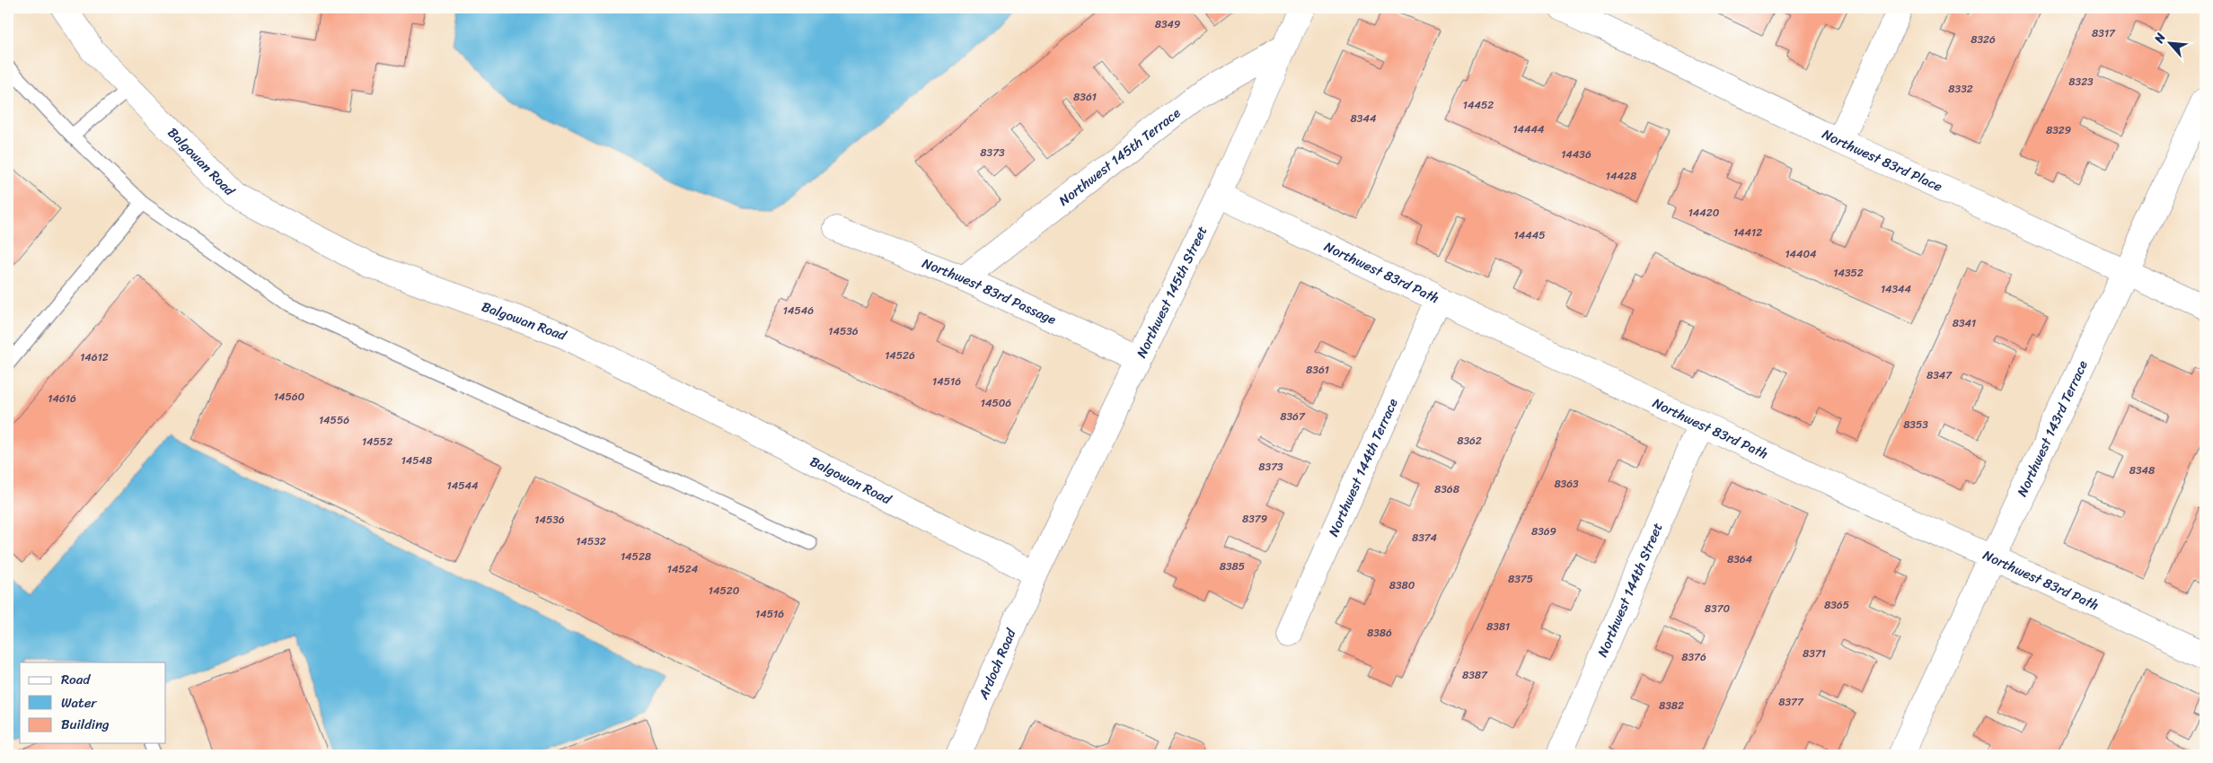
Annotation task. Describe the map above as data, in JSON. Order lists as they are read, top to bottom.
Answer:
{
  "streets": {
    "street": [
      "Northwest 145th Terrace",
      "Balgowan Road",
      "Northwest 83rd Place",
      "Northwest 83rd Path",
      "Northwest 83rd Passage",
      "Northwest 145th Street",
      "Northwest 143rd Terrace",
      "Northwest 144th Terrace",
      "Northwest 144th Street",
      "Ardoch Road"
    ]
  },
  "crossings": [
    ["Northwest 145th Terrace", "Northwest 83rd Passage"],
    ["Northwest 145th Terrace", "Northwest 145th Street"],
    ["Balgowan Road", "Northwest 145th Street"],
    ["Balgowan Road", "Ardoch Road"],
    ["Northwest 83rd Place", "Northwest 143rd Terrace"],
    ["Northwest 83rd Path", "Northwest 145th Street"],
    ["Northwest 83rd Path", "Northwest 143rd Terrace"],
    ["Northwest 83rd Path", "Northwest 144th Terrace"],
    ["Northwest 83rd Path", "Northwest 144th Street"],
    ["Northwest 83rd Passage", "Northwest 145th Street"],
    ["Northwest 145th Street", "Ardoch Road"]
  ],
  "house_numbers": [
    "8349",
    "8317",
    "8326",
    "8323",
    "8332",
    "8361",
    "14452",
    "8344",
    "14444",
    "8329",
    "8373",
    "14436",
    "14428",
    "14420",
    "14412",
    "14445",
    "14404",
    "14352",
    "14344",
    "14546",
    "8341",
    "14536",
    "14526",
    "14612",
    "8361",
    "8347",
    "14516",
    "14560",
    "14616",
    "14506",
    "8367",
    "14556",
    "8353",
    "8362",
    "14552",
    "14548",
    "8373",
    "8348",
    "8363",
    "14544",
    "8368",
    "8379",
    "14536",
    "8369",
    "8374",
    "14532",
    "14528",
    "8364",
    "8385",
    "14524",
    "8375",
    "8380",
    "14520",
    "8365",
    "8370",
    "14516",
    "8381",
    "8386",
    "8371",
    "8376",
    "8387",
    "8377",
    "8382"
  ],
  "legend": ["Road", "Water", "Building"],
  "north": "top left"
}
